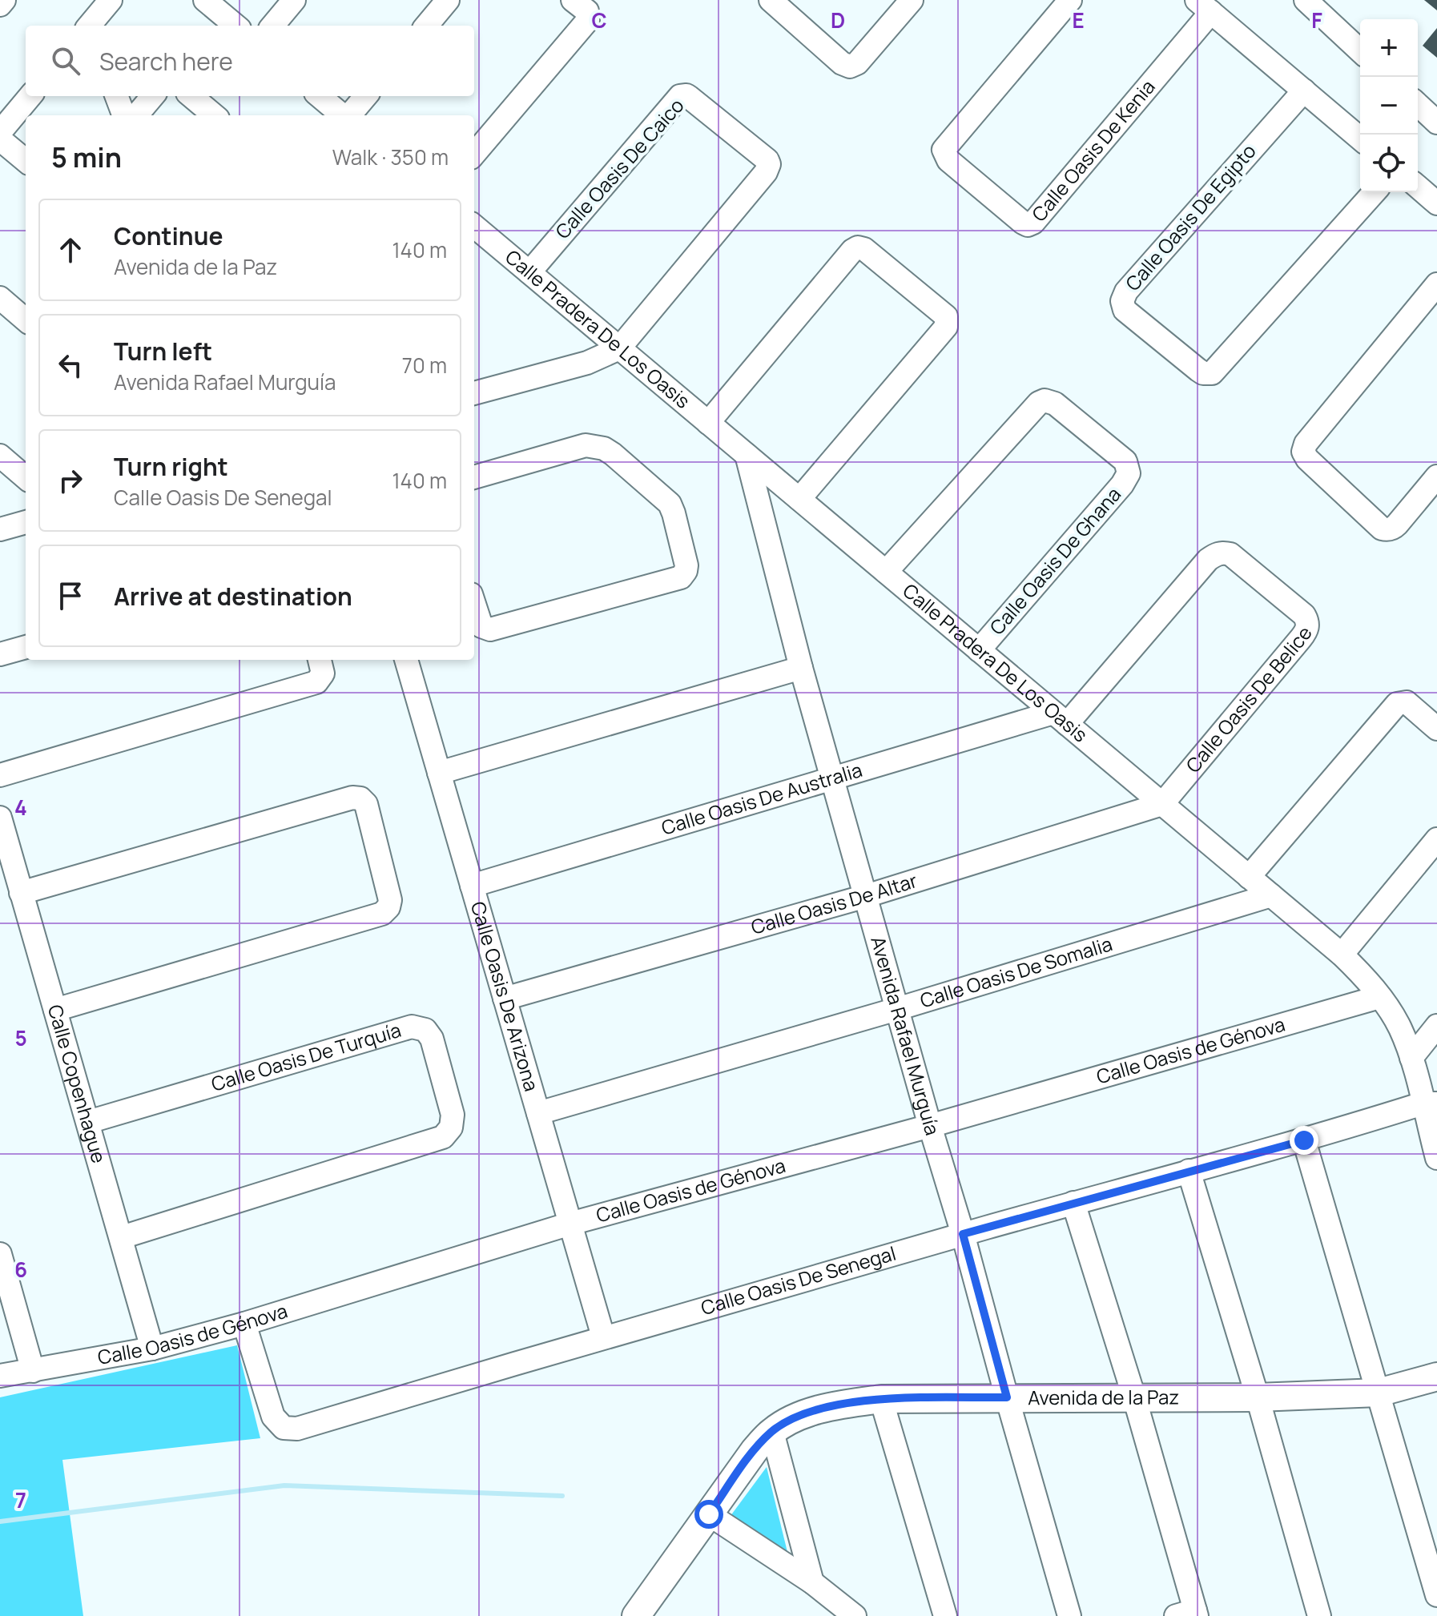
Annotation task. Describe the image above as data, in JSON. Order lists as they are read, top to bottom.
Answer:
{
  "streets": {
    "main road": ["Avenida de la Paz"],
    "street": [
      "Calle Oasis De Kenia",
      "Calle Oasis De Caico",
      "Calle Oasis De Egipto",
      "Calle Pradera De Los Oasis",
      "Calle Oasis De Ghana",
      "Calle Oasis De Belice",
      "Calle Oasis De Australia",
      "Calle Oasis De Altar",
      "Calle Oasis De Somalia",
      "Calle Oasis De Arizona",
      "Avenida Rafael Murguía",
      "Calle Oasis de Génova",
      "Calle Oasis De Turquía",
      "Calle Copenhague",
      "Calle Oasis De Senegal"
    ]
  },
  "crossings": [
    ["Calle Oasis De Caico", "Calle Pradera De Los Oasis"],
    ["Calle Pradera De Los Oasis", "Calle Oasis De Ghana"],
    ["Calle Pradera De Los Oasis", "Calle Oasis De Belice"],
    ["Calle Pradera De Los Oasis", "Calle Oasis De Australia"],
    ["Calle Pradera De Los Oasis", "Calle Oasis De Altar"],
    ["Calle Pradera De Los Oasis", "Calle Oasis De Somalia"],
    ["Calle Pradera De Los Oasis", "Avenida Rafael Murguía"],
    ["Calle Pradera De Los Oasis", "Calle Oasis de Génova"],
    ["Calle Pradera De Los Oasis", "Calle Oasis De Senegal"],
    ["Calle Oasis De Belice", "Calle Oasis De Australia"],
    ["Calle Oasis De Belice", "Calle Oasis De Altar"],
    ["Calle Oasis De Australia", "Calle Oasis De Arizona"],
    ["Calle Oasis De Australia", "Avenida Rafael Murguía"],
    ["Calle Oasis De Altar", "Calle Oasis De Arizona"],
    ["Calle Oasis De Altar", "Avenida Rafael Murguía"],
    ["Calle Oasis De Somalia", "Calle Oasis De Arizona"],
    ["Calle Oasis De Somalia", "Avenida Rafael Murguía"],
    ["Calle Oasis De Arizona", "Calle Oasis de Génova"],
    ["Calle Oasis De Arizona", "Calle Oasis De Senegal"],
    ["Avenida Rafael Murguía", "Calle Oasis de Génova"],
    ["Avenida Rafael Murguía", "Calle Oasis De Senegal"],
    ["Avenida Rafael Murguía", "Avenida de la Paz"],
    ["Calle Oasis de Génova", "Calle Copenhague"],
    ["Calle Oasis de Génova", "Calle Oasis De Senegal"],
    ["Calle Oasis De Turquía", "Calle Copenhague"]
  ],
  "page": {
    "map_buttons": ["+", "−"],
    "search": "Search here",
    "heading": ["5 min", "Walk · 350 m"],
    "list": [
      ["Continue", "Avenida de la Paz", "140 m"],
      ["Turn left", "Avenida Rafael Murguía", "70 m"],
      ["Turn right", "Calle Oasis De Senegal", "140 m"],
      "Arrive at destination"
    ]
  },
  "grid": {
    "columns": [
      "C",
      "D",
      "E",
      "F"
    ],
    "rows": [
      "4",
      "5",
      "6",
      "7"
    ]
  }
}
